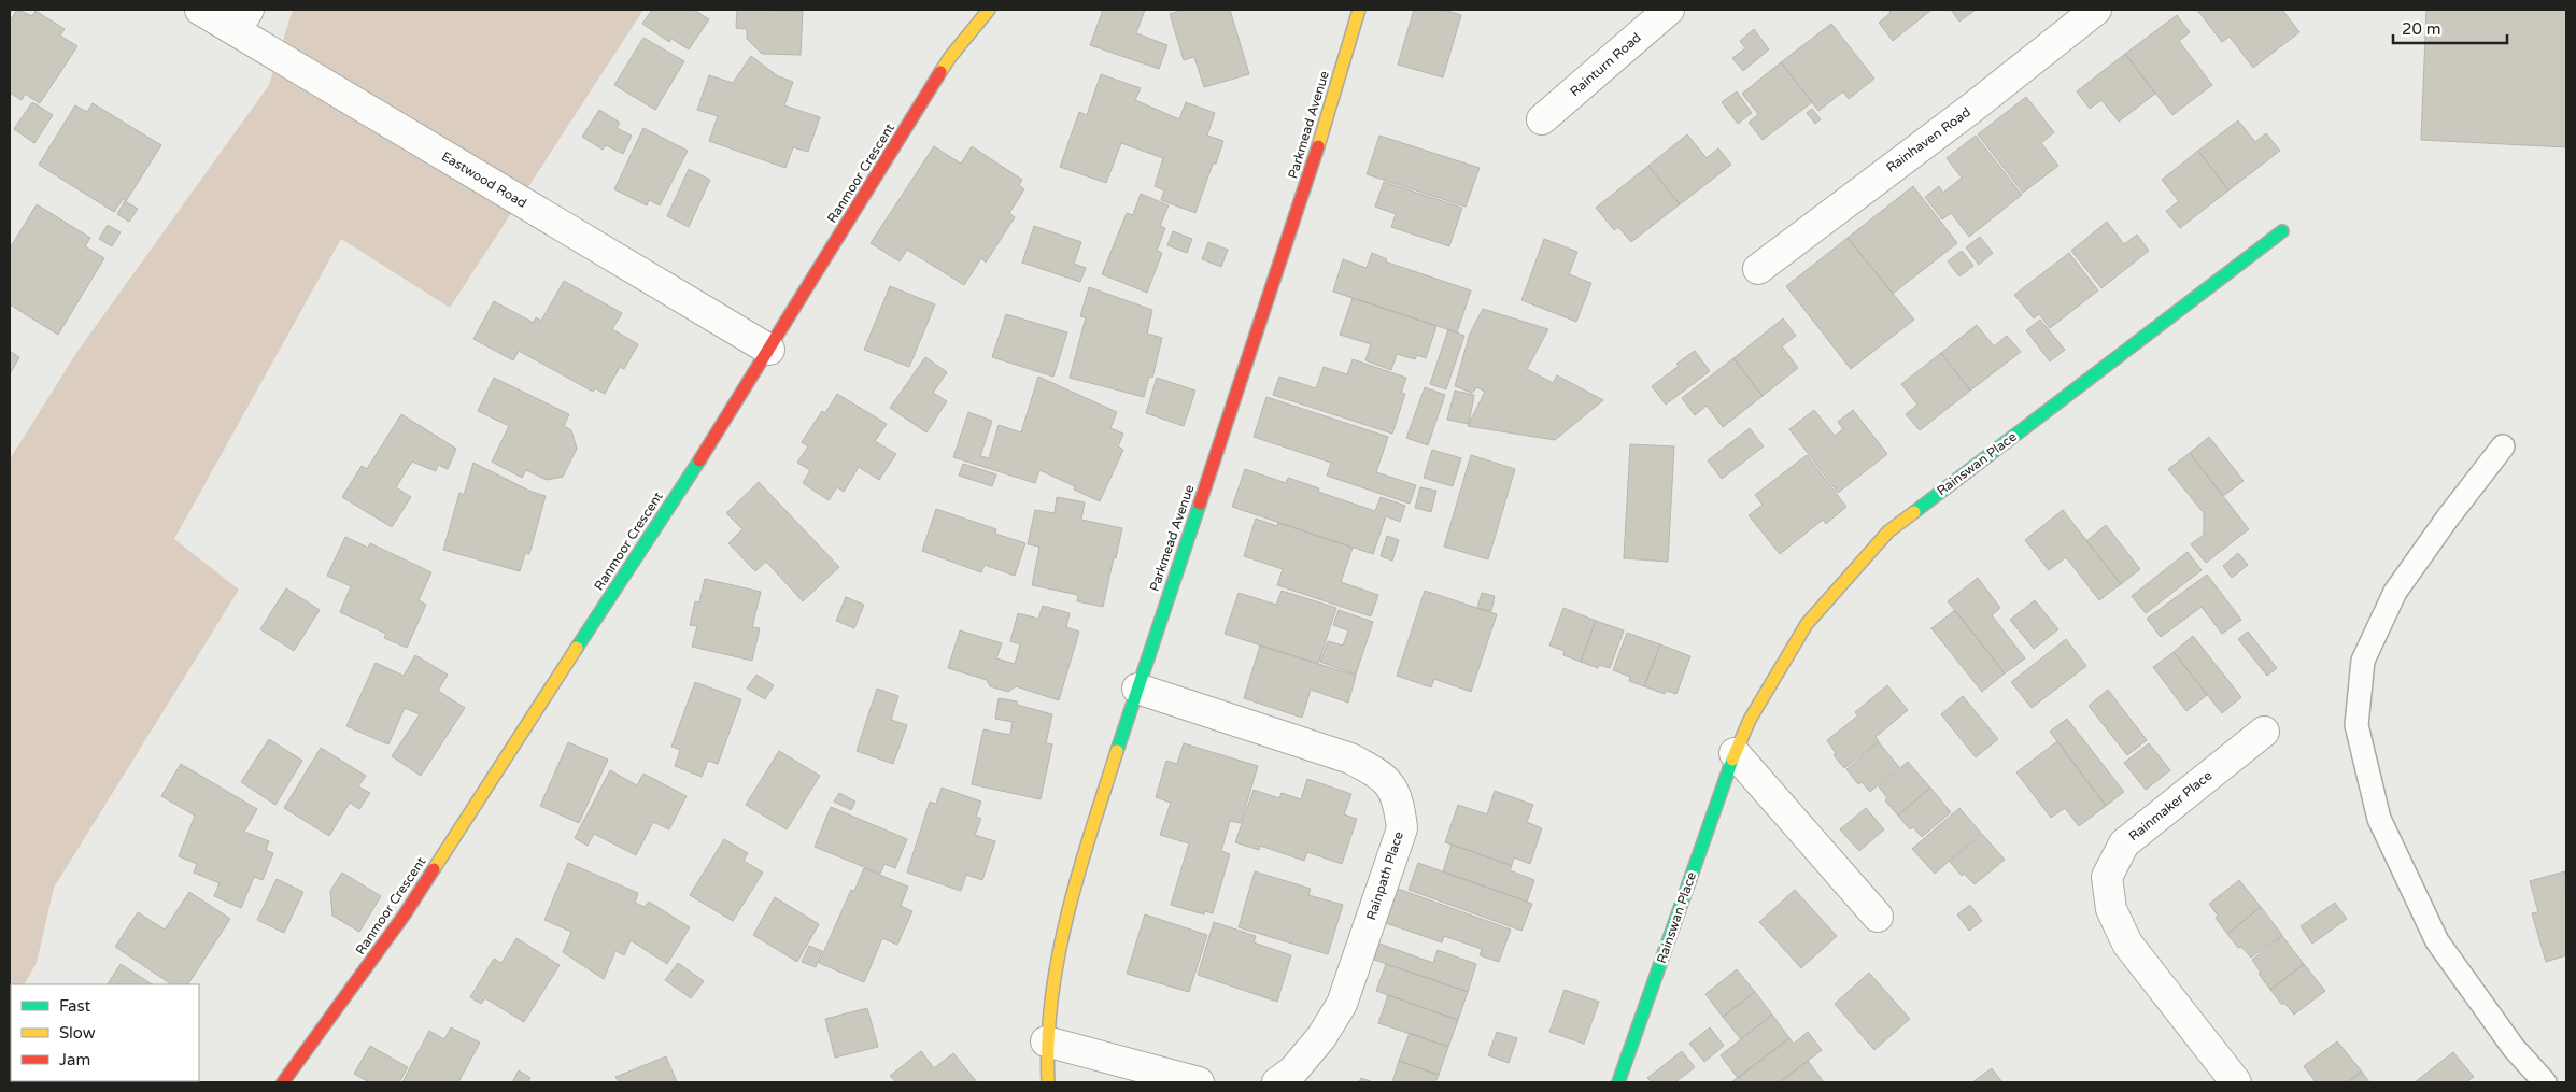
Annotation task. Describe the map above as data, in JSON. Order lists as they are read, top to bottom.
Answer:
{
  "streets": {
    "street": [
      "Rainturn Road",
      "Parkmead Avenue",
      "Rainhaven Road",
      "Ranmoor Crescent",
      "Eastwood Road",
      "Rainswan Place",
      "Rainmaker Place",
      "Rainpath Place"
    ]
  },
  "crossings": [
    ["Parkmead Avenue", "Rainpath Place"],
    ["Ranmoor Crescent", "Eastwood Road"]
  ],
  "legend": ["Fast", "Slow", "Jam"],
  "scale_bar": "20 m"
}
